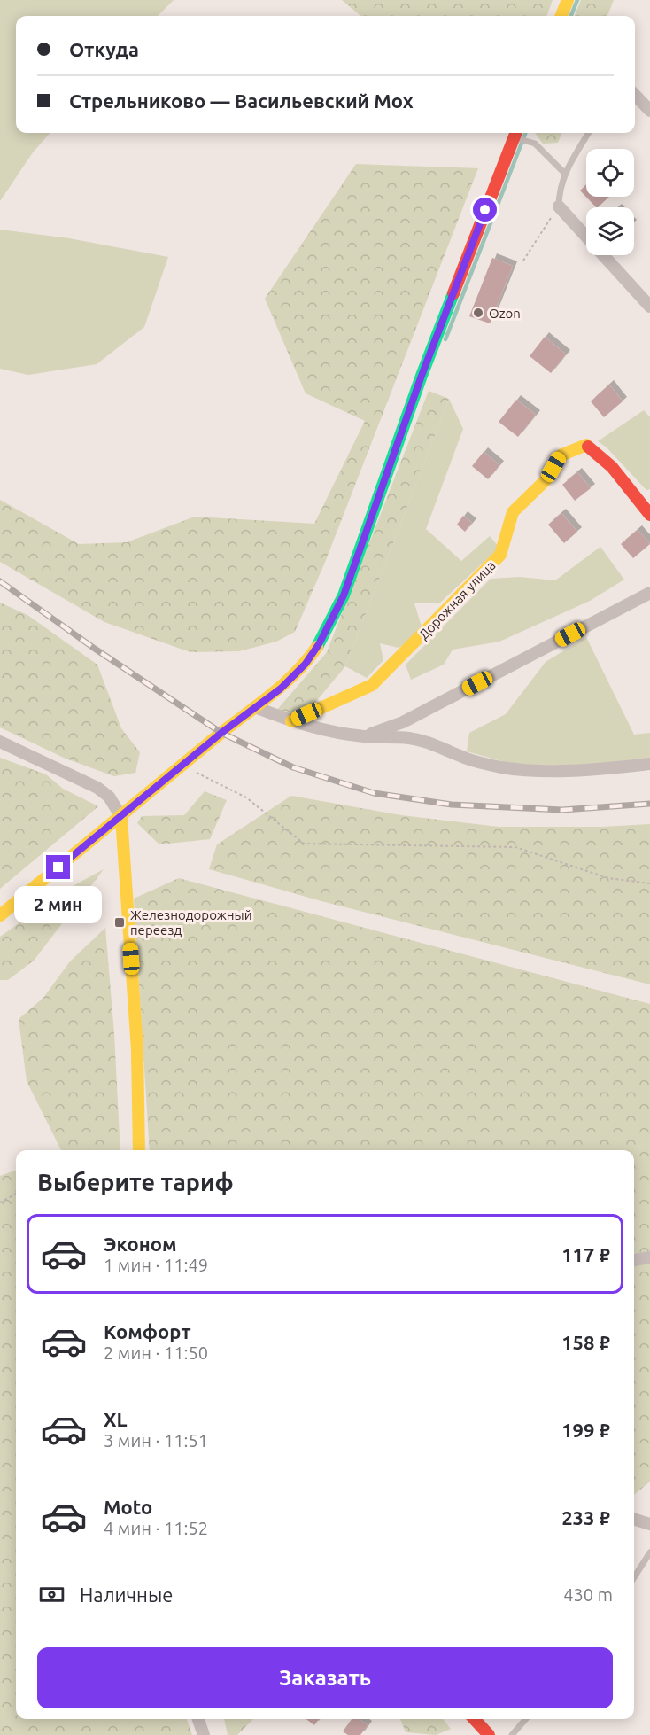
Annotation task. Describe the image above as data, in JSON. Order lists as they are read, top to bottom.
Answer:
{
  "streets": {
    "main road": ["Дорожная улица"]
  },
  "places": {
    "other": ["Ozon"],
    "transit": ["Железнодорожный переезд"]
  },
  "page": {
    "banner": ["Откуда", "Стрельниково — Васильевский Мох"],
    "bubble": "2 мин",
    "heading": "Выберите тариф",
    "list": [
      {
        "name": "Эконом",
        "note": "1 мин · 11:49",
        "value": "117 ₽"
      },
      {
        "name": "Комфорт",
        "note": "2 мин · 11:50",
        "value": "158 ₽"
      },
      {
        "name": "XL",
        "note": "3 мин · 11:51",
        "value": "199 ₽"
      },
      {
        "name": "Moto",
        "note": "4 мин · 11:52",
        "value": "233 ₽"
      }
    ],
    "pay": ["Наличные", "430 m"],
    "buttons": "Заказать"
  }
}
